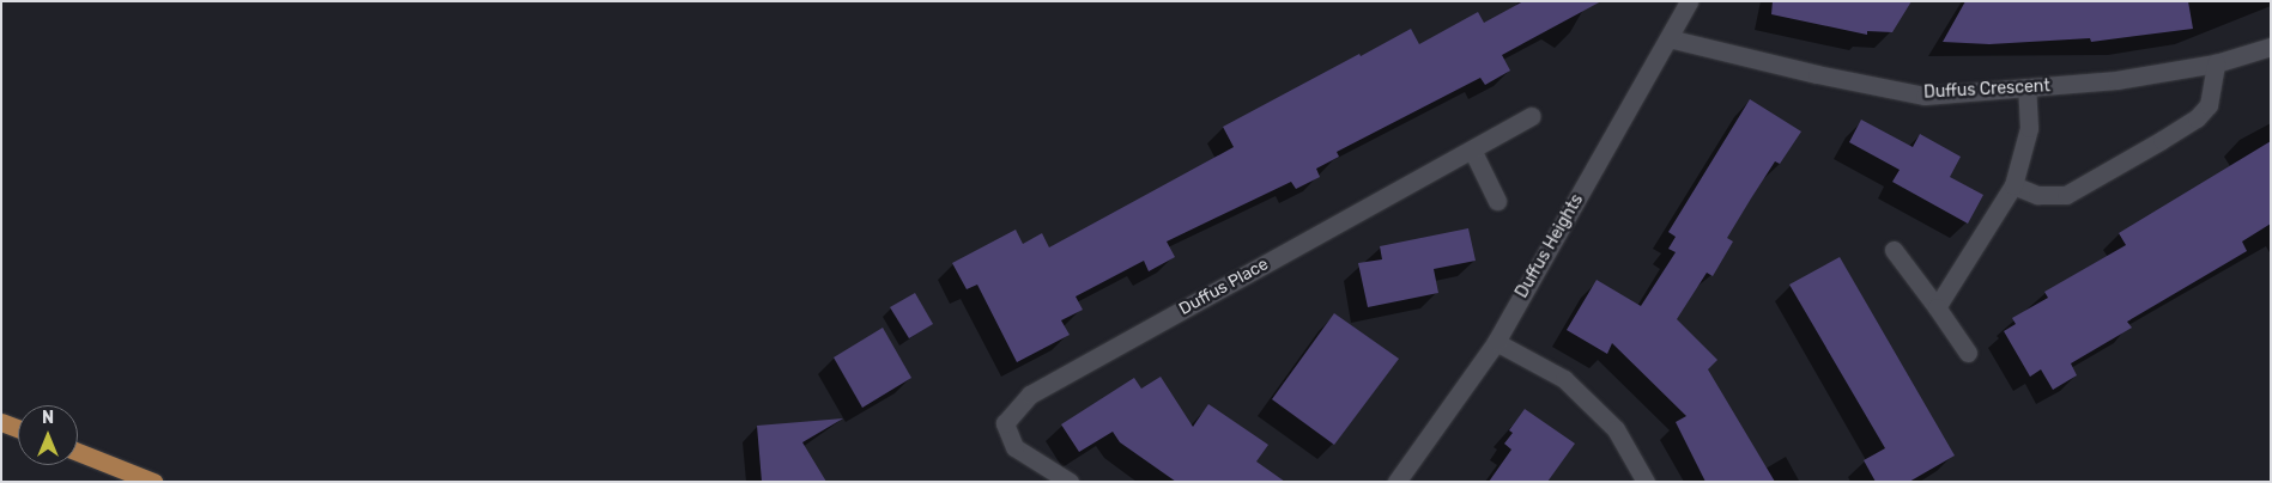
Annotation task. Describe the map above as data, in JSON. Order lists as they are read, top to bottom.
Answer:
{
  "streets": {
    "street": ["Duffus Crescent", "Duffus Heights", "Duffus Place"]
  },
  "crossings": [
    ["Duffus Crescent", "Duffus Heights"]
  ],
  "north": "top"
}
